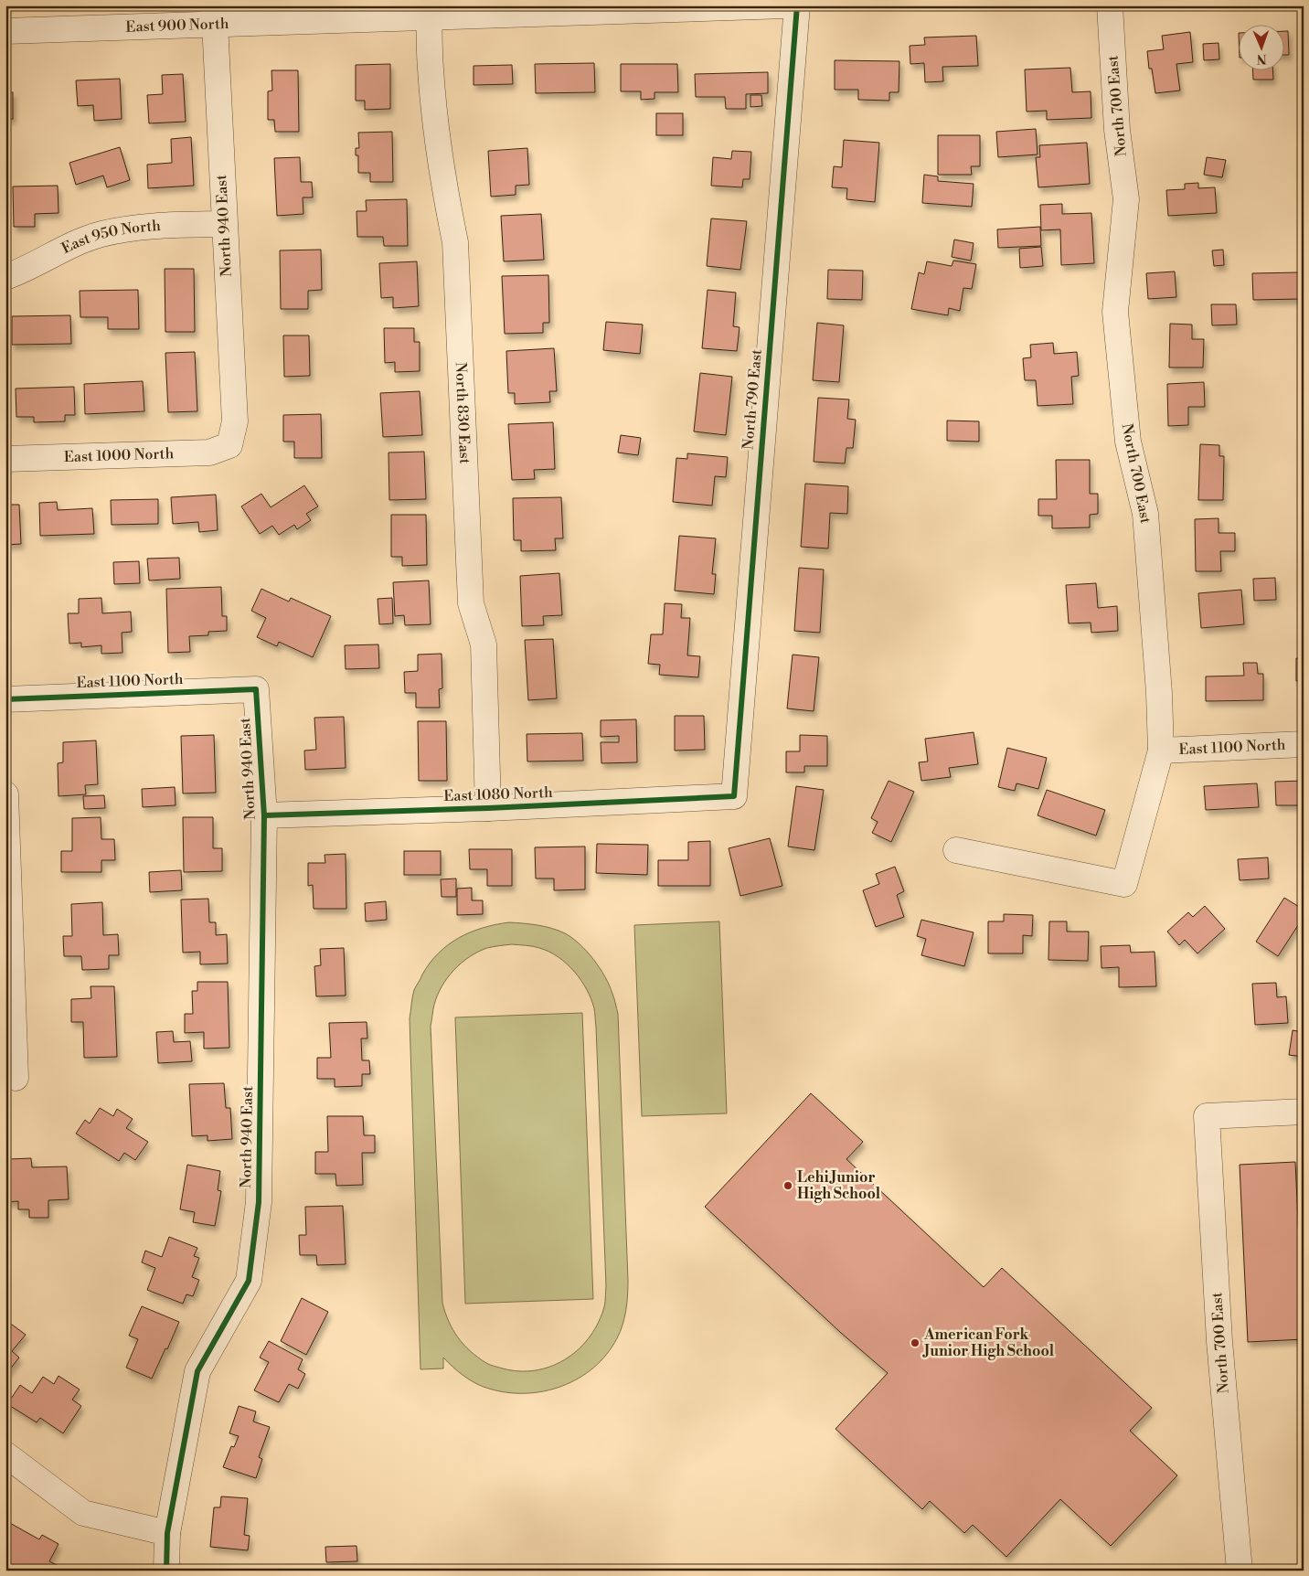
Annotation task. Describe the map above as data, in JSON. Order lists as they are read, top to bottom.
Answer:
{
  "streets": {
    "street": [
      "East 900 North",
      "North 700 East",
      "North 940 East",
      "East 950 North",
      "North 790 East",
      "North 830 East",
      "East 1000 North",
      "East 1100 North",
      "East 1080 North"
    ]
  },
  "crossings": [
    ["East 900 North", "North 940 East"],
    ["East 900 North", "North 830 East"],
    ["North 700 East", "East 1100 North"],
    ["North 940 East", "East 950 North"],
    ["North 940 East", "East 1000 North"],
    ["North 940 East", "East 1100 North"],
    ["North 940 East", "East 1080 North"],
    ["North 790 East", "East 1080 North"],
    ["North 830 East", "East 1080 North"]
  ],
  "places": ["Lehi Junior High School", "American Fork Junior High School"],
  "north": "bottom"
}
